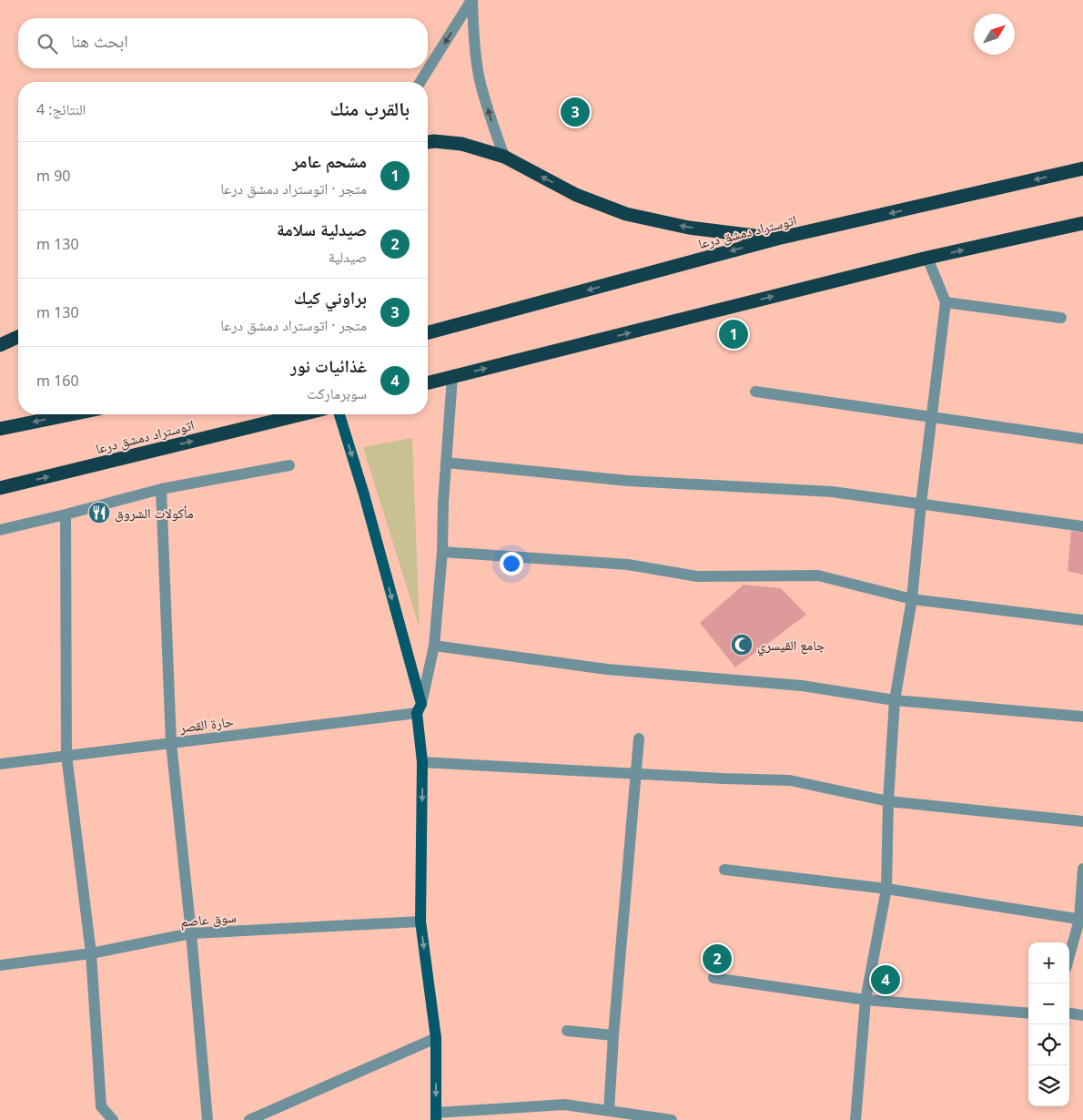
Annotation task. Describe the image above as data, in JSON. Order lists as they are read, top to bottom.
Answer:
{
  "streets": {
    "highway": ["اتوستراد دمشق درعا"],
    "street": ["حارة القصر", "سوق عاصم"]
  },
  "places": {
    "restaurant": ["مأكولات الشروق"],
    "mosque": ["جامع القيسري"]
  },
  "north": "top right",
  "page": {
    "search": "ابحث هنا",
    "heading": ["بالقرب منك", "النتائج: 4"],
    "pins": [
      "3",
      "1",
      "2",
      "4"
    ],
    "list": [
      {
        "mark": "1",
        "name": "مشحم عامر",
        "note": "متجر · اتوستراد دمشق درعا",
        "value": "90 m"
      },
      {
        "mark": "2",
        "name": "صيدلية سلامة",
        "note": "صيدلية",
        "value": "130 m"
      },
      {
        "mark": "3",
        "name": "براوني كيك",
        "note": "متجر · اتوستراد دمشق درعا",
        "value": "130 m"
      },
      {
        "mark": "4",
        "name": "غذائيات نور",
        "note": "سوبرماركت",
        "value": "160 m"
      }
    ],
    "map_buttons": ["+", "−"]
  }
}
